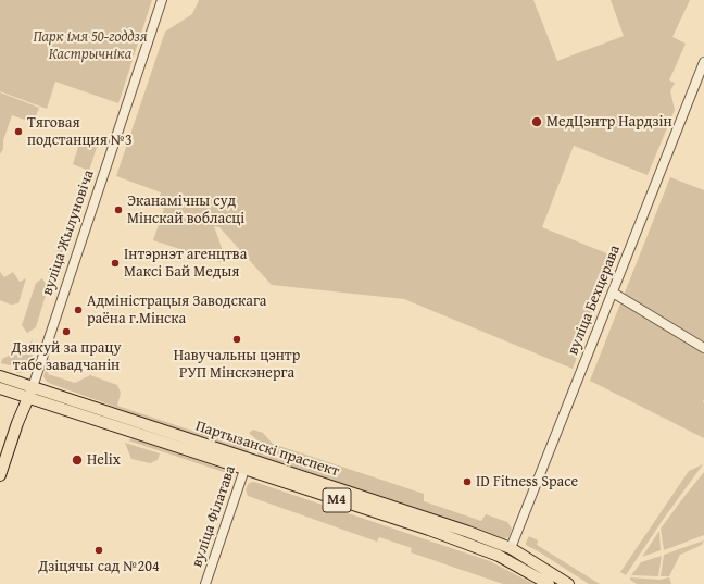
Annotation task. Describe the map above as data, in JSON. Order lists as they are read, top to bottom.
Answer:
{
  "streets": {
    "main road": ["вуліца Жылуновіча", "Партызанскі праспект", "М4"],
    "street": ["вуліца Бехцерава", "вуліца Філатава"]
  },
  "crossings": [
    ["вуліца Жылуновіча", "Партызанскі праспект"],
    ["вуліца Бехцерава", "Партызанскі праспект"],
    ["Партызанскі праспект", "вуліца Філатава"]
  ],
  "parks": ["Парк імя 50-годдзя Кастрычніка"],
  "places": [
    "МедЦэнтр Нардзін",
    "Тяговая подстанция №3",
    "Эканамічны суд Мінскай вобласці",
    "Інтэрнэт агенцтва Максі Бай Медыя",
    "Адміністрацыя Заводскага раёна г.Мінска",
    "Дзякуй за працу табе завадчанін",
    "Навучальны цэнтр РУП Мінскэнерга",
    "Helix",
    "ID Fitness Space",
    "Дзіцячы сад №204"
  ]
}
